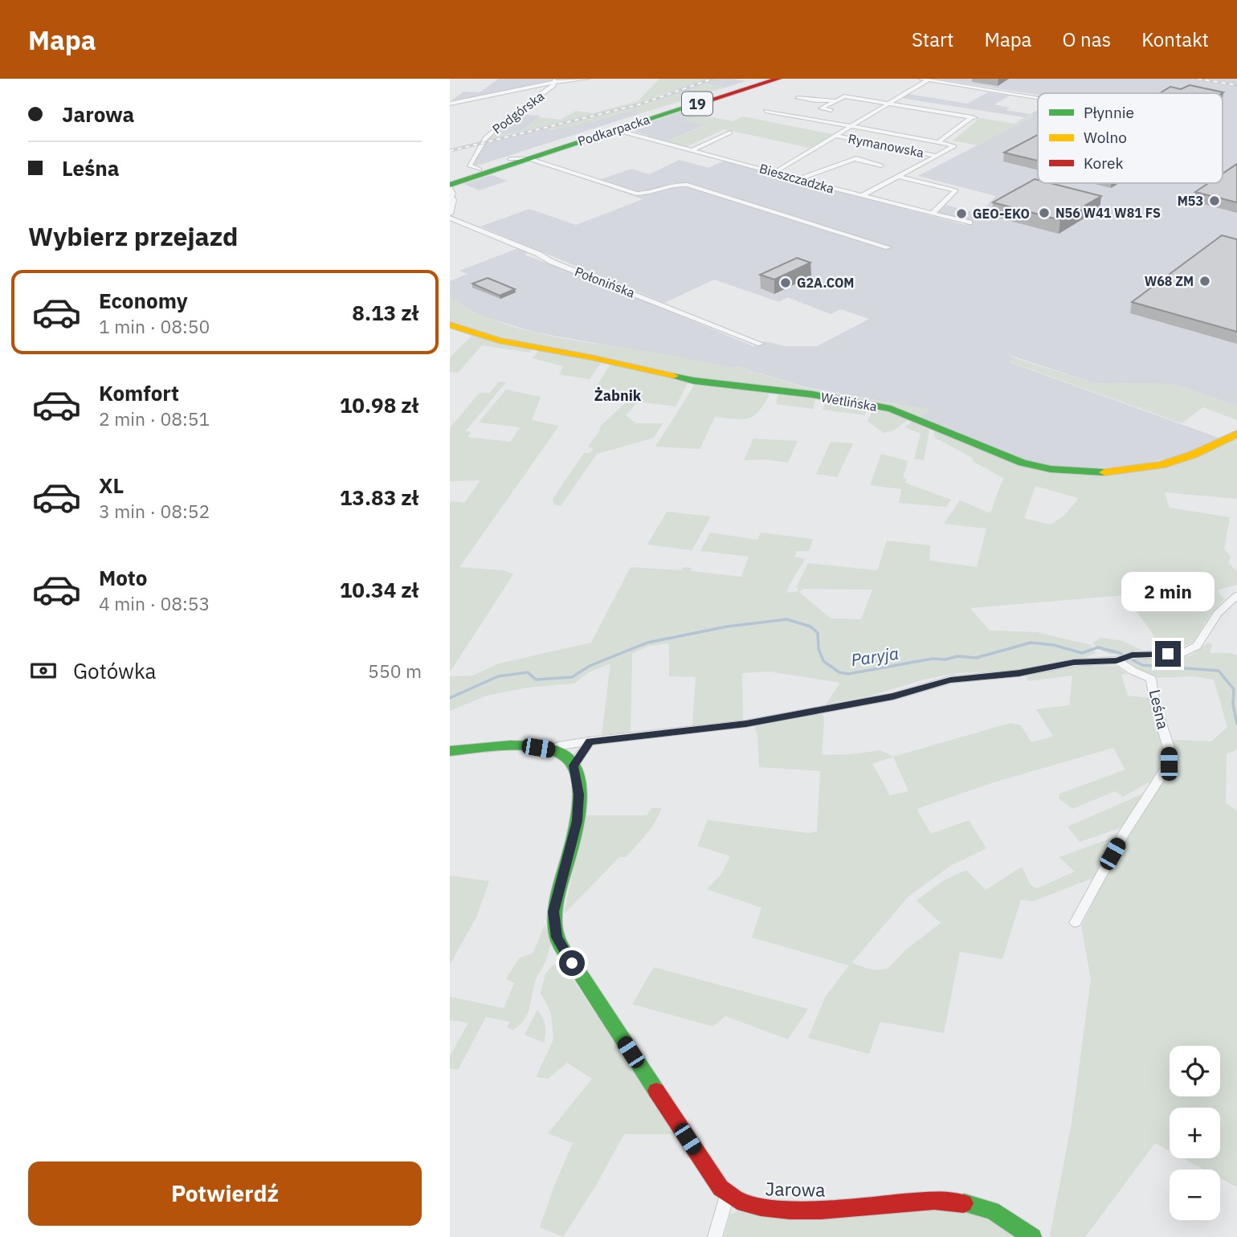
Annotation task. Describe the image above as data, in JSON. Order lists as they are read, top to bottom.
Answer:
{
  "streets": {
    "street": [
      "19",
      "Podgórska",
      "Podkarpacka",
      "Rymanowska",
      "Bieszczadzka",
      "Połonińska",
      "Wetlińska",
      "Leśna",
      "Jarowa"
    ]
  },
  "crossings": [
    ["Podgórska", "Podkarpacka"],
    ["Podkarpacka", "Bieszczadzka"],
    ["Rymanowska", "Bieszczadzka"]
  ],
  "districts": ["Żabnik"],
  "water": ["Paryja"],
  "places": [
    "M53",
    "N56 W41 W81 FS",
    "GEO-EKO",
    "W68 ZM",
    "G2A.COM"
  ],
  "legend": ["Płynnie", "Wolno", "Korek"],
  "page": {
    "header": "Mapa",
    "nav": [
      "Start",
      "Mapa",
      "O nas",
      "Kontakt"
    ],
    "banner": ["Jarowa", "Leśna"],
    "heading": "Wybierz przejazd",
    "list": [
      {
        "name": "Economy",
        "note": "1 min · 08:50",
        "value": "8.13 zł"
      },
      {
        "name": "Komfort",
        "note": "2 min · 08:51",
        "value": "10.98 zł"
      },
      {
        "name": "XL",
        "note": "3 min · 08:52",
        "value": "13.83 zł"
      },
      {
        "name": "Moto",
        "note": "4 min · 08:53",
        "value": "10.34 zł"
      }
    ],
    "bubble": "2 min",
    "pay": ["Gotówka", "550 m"],
    "map_buttons": ["+", "−"],
    "buttons": "Potwierdź"
  }
}
